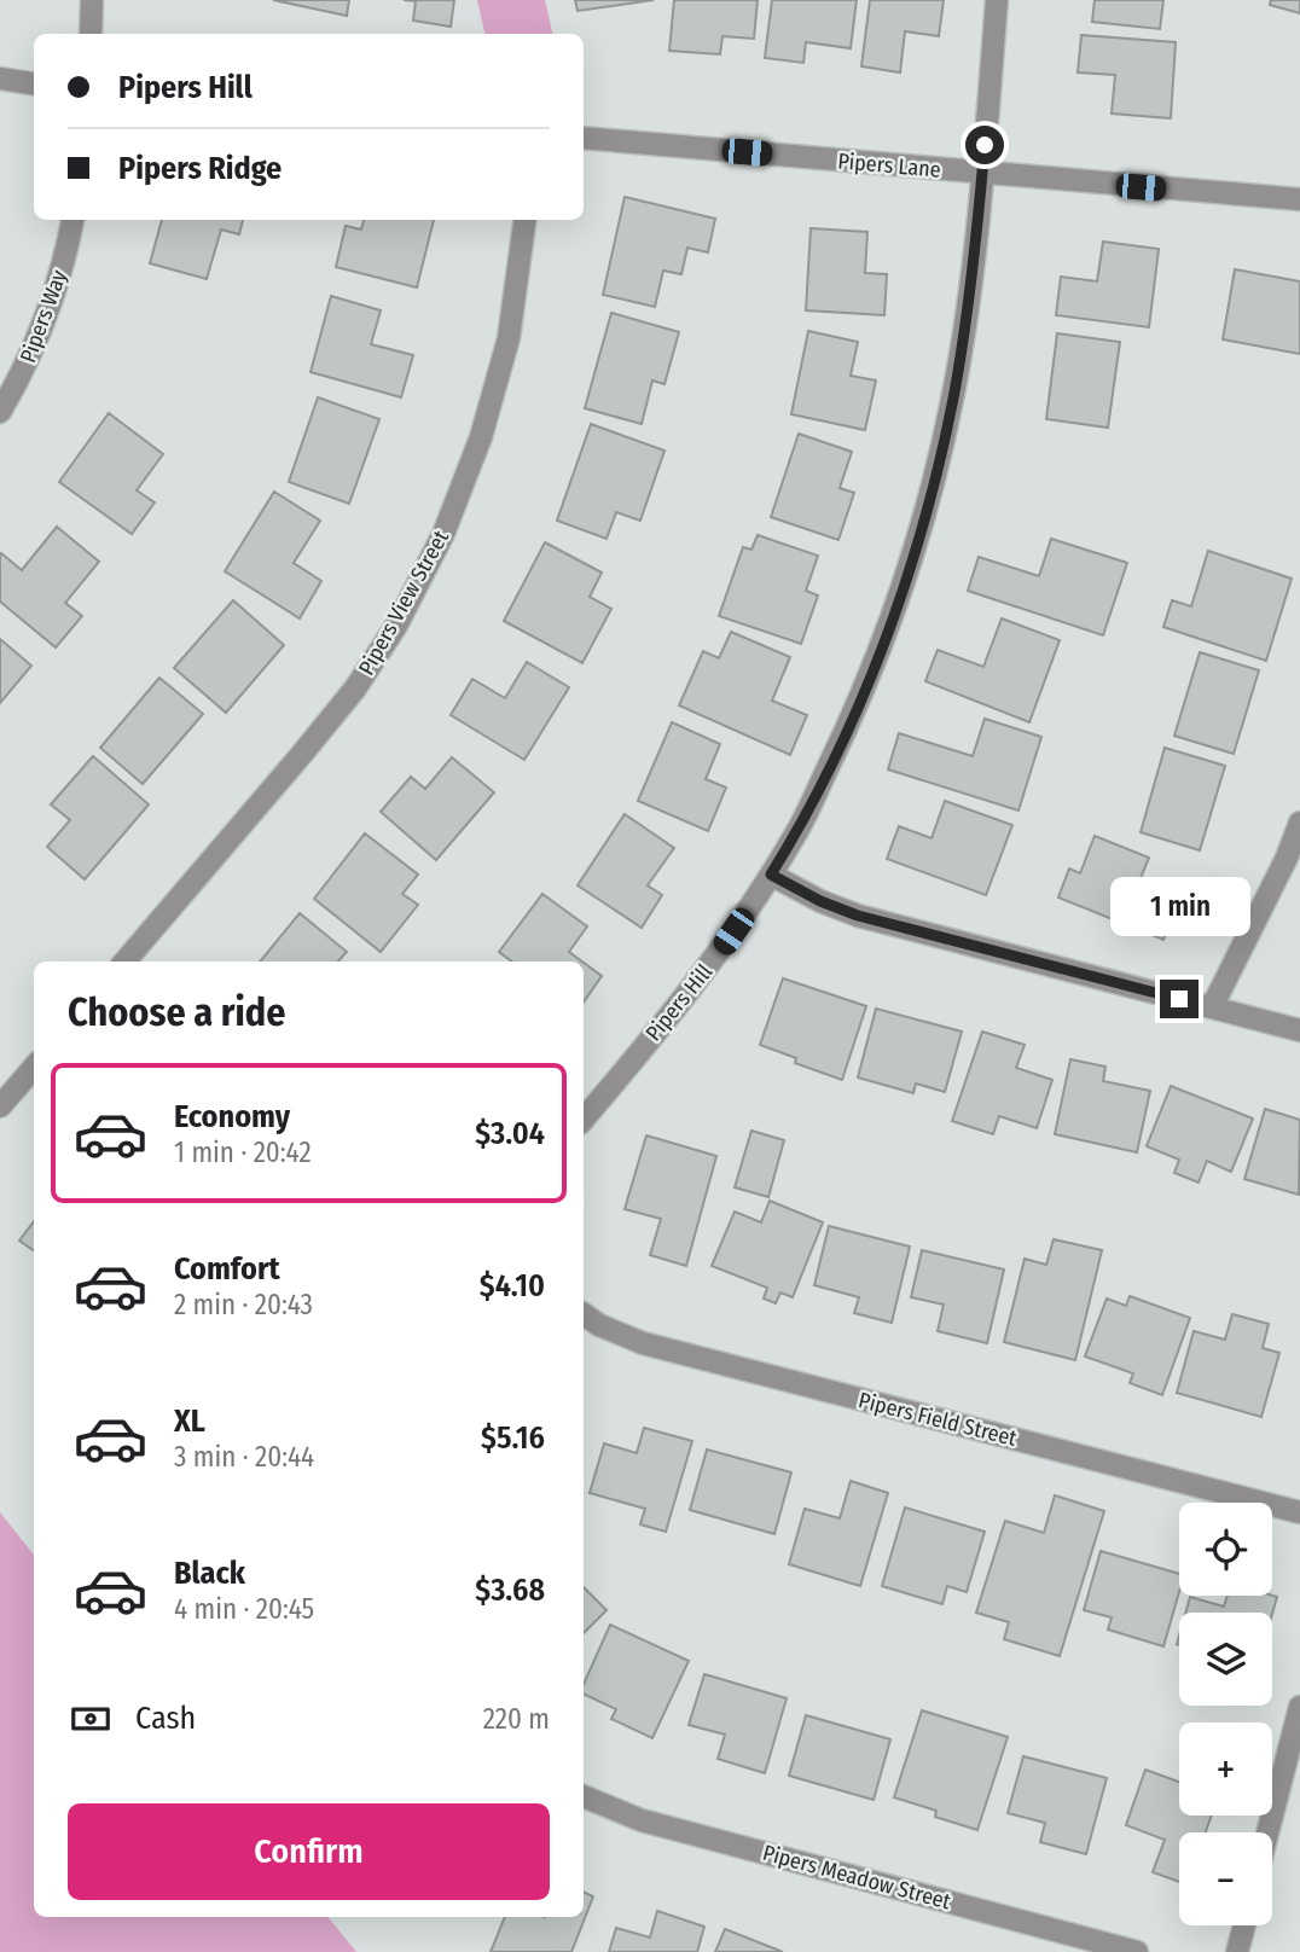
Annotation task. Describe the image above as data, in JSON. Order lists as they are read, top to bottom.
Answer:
{
  "streets": {
    "street": [
      "Pipers Lane",
      "Pipers Way",
      "Pipers View Street",
      "Pipers Hill",
      "Pipers Field Street",
      "Pipers Meadow Street"
    ]
  },
  "crossings": [
    ["Pipers Lane", "Pipers Hill"]
  ],
  "page": {
    "banner": ["Pipers Hill", "Pipers Ridge"],
    "bubble": "1 min",
    "heading": "Choose a ride",
    "list": [
      {
        "name": "Economy",
        "note": "1 min · 20:42",
        "value": "$3.04"
      },
      {
        "name": "Comfort",
        "note": "2 min · 20:43",
        "value": "$4.10"
      },
      {
        "name": "XL",
        "note": "3 min · 20:44",
        "value": "$5.16"
      },
      {
        "name": "Black",
        "note": "4 min · 20:45",
        "value": "$3.68"
      }
    ],
    "map_buttons": ["+", "−"],
    "pay": ["Cash", "220 m"],
    "buttons": "Confirm"
  }
}
